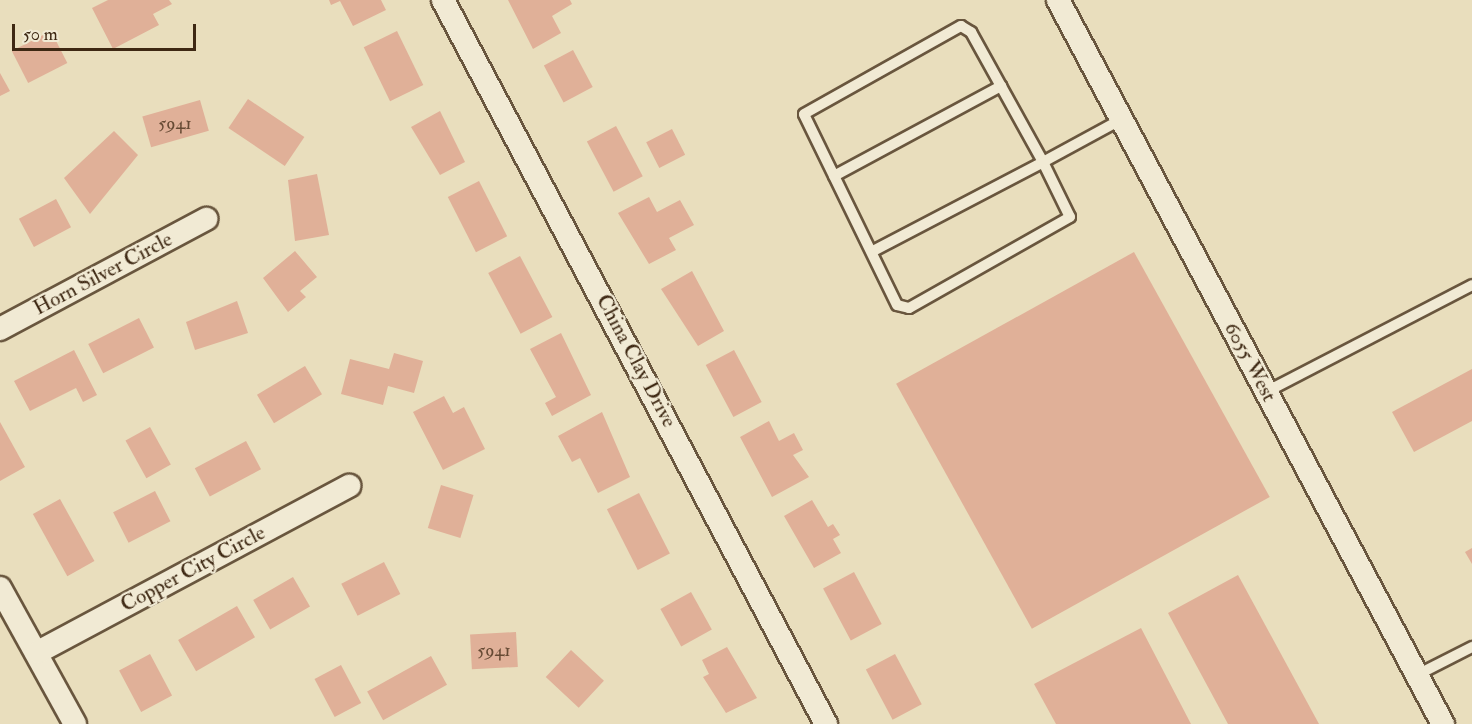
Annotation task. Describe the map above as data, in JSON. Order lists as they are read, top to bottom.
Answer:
{
  "streets": {
    "street": [
      "Horn Silver Circle",
      "China Clay Drive",
      "6055 West",
      "Copper City Circle"
    ]
  },
  "house_numbers": ["5941", "5941"],
  "scale_bar": "50 m"
}
